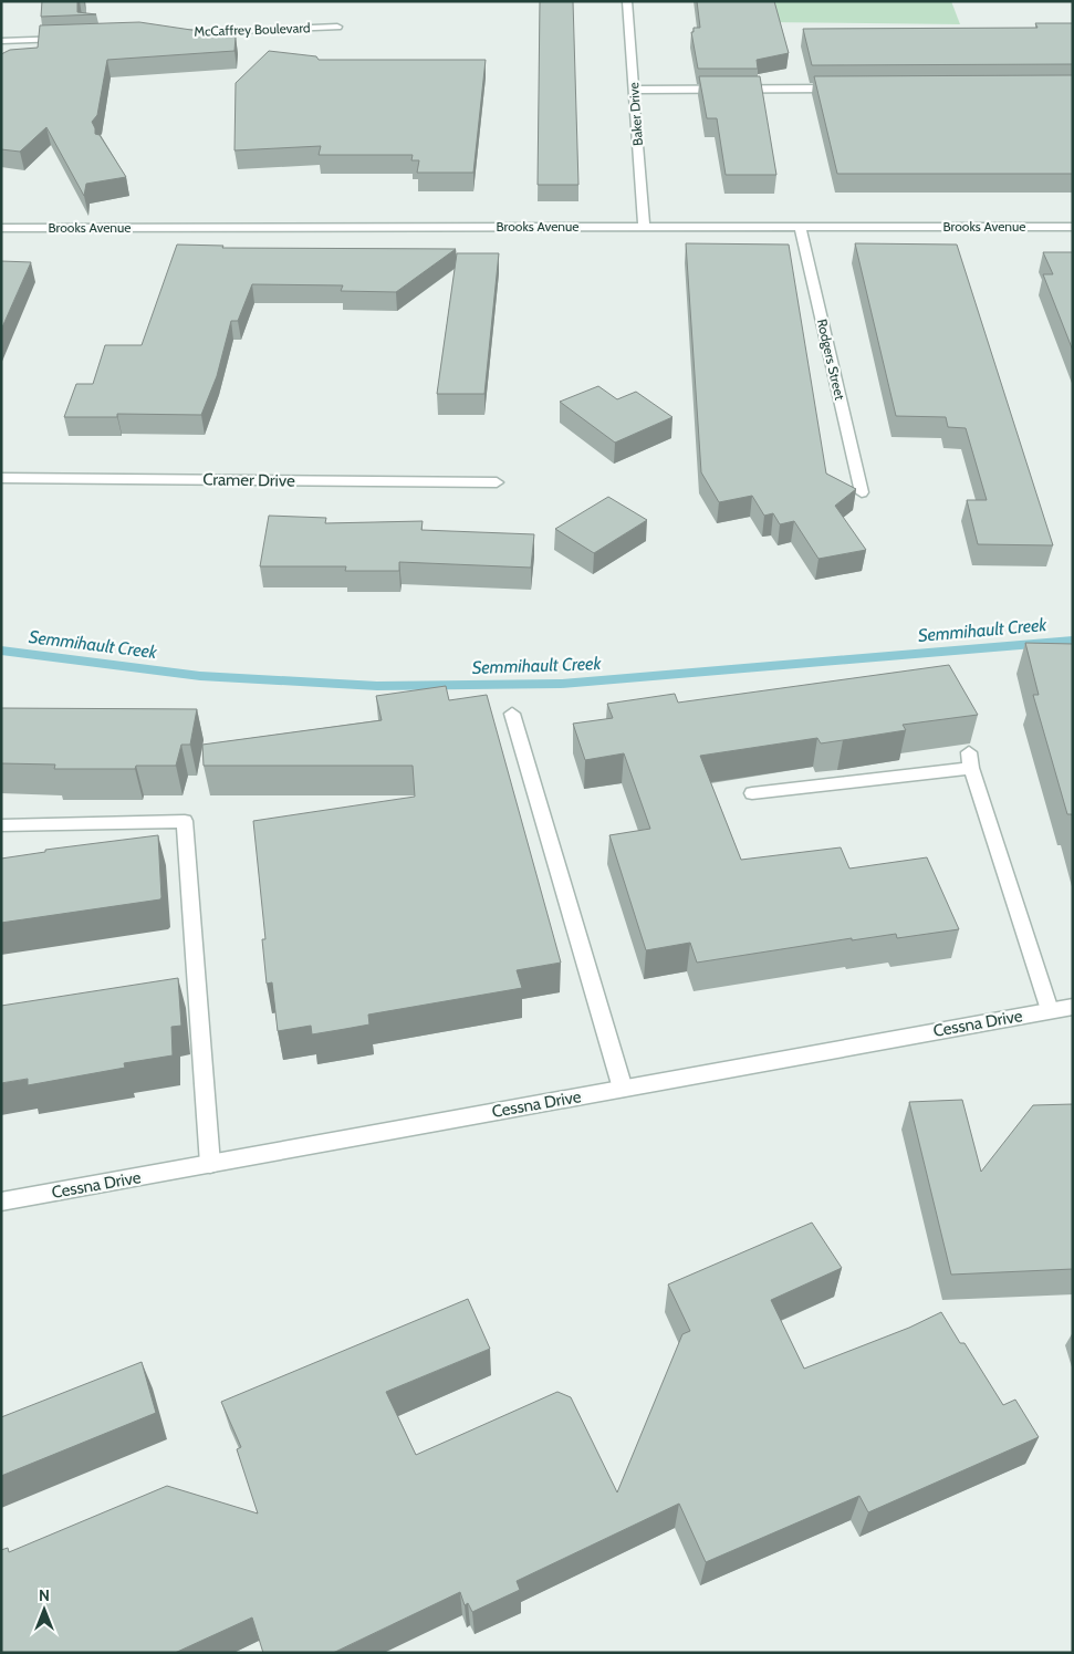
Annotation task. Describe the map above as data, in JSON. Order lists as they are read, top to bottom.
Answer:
{
  "streets": {
    "street": [
      "McCaffrey Boulevard",
      "Baker Drive",
      "Brooks Avenue",
      "Rodgers Street",
      "Cramer Drive",
      "Cessna Drive"
    ]
  },
  "crossings": [
    ["Baker Drive", "Brooks Avenue"],
    ["Brooks Avenue", "Rodgers Street"]
  ],
  "water": ["Semmihault Creek"],
  "north": "top"
}
